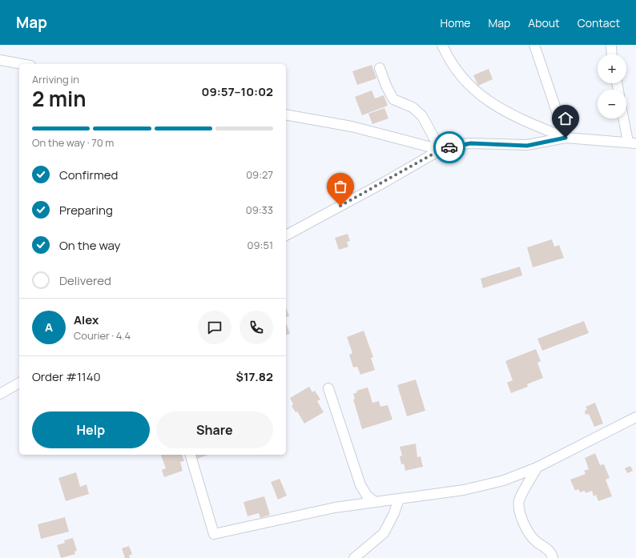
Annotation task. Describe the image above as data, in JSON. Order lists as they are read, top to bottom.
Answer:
{
  "page": {
    "header": "Map",
    "nav": [
      "Home",
      "Map",
      "About",
      "Contact"
    ],
    "map_buttons": ["+", "−"],
    "heading": ["2 min", "Arriving in", "09:57–10:02"],
    "panel": [
      "Alex",
      "Courier · 4.4",
      "Order #1140",
      "$17.82"
    ],
    "bar": "On the way · 70 m",
    "list": [
      ["Confirmed", "09:27"],
      ["Preparing", "09:33"],
      ["On the way", "09:51"],
      "Delivered"
    ],
    "round": "A",
    "buttons": ["Help", "Share"]
  }
}
